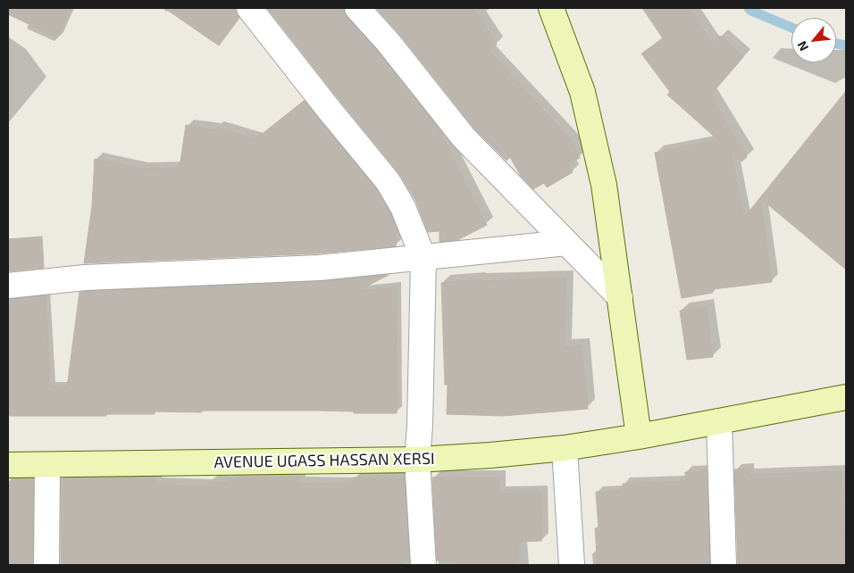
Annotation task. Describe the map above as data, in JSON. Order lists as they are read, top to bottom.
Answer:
{
  "streets": {
    "main road": ["AVENUE UGASS HASSAN XERSI"]
  },
  "north": "bottom left"
}
